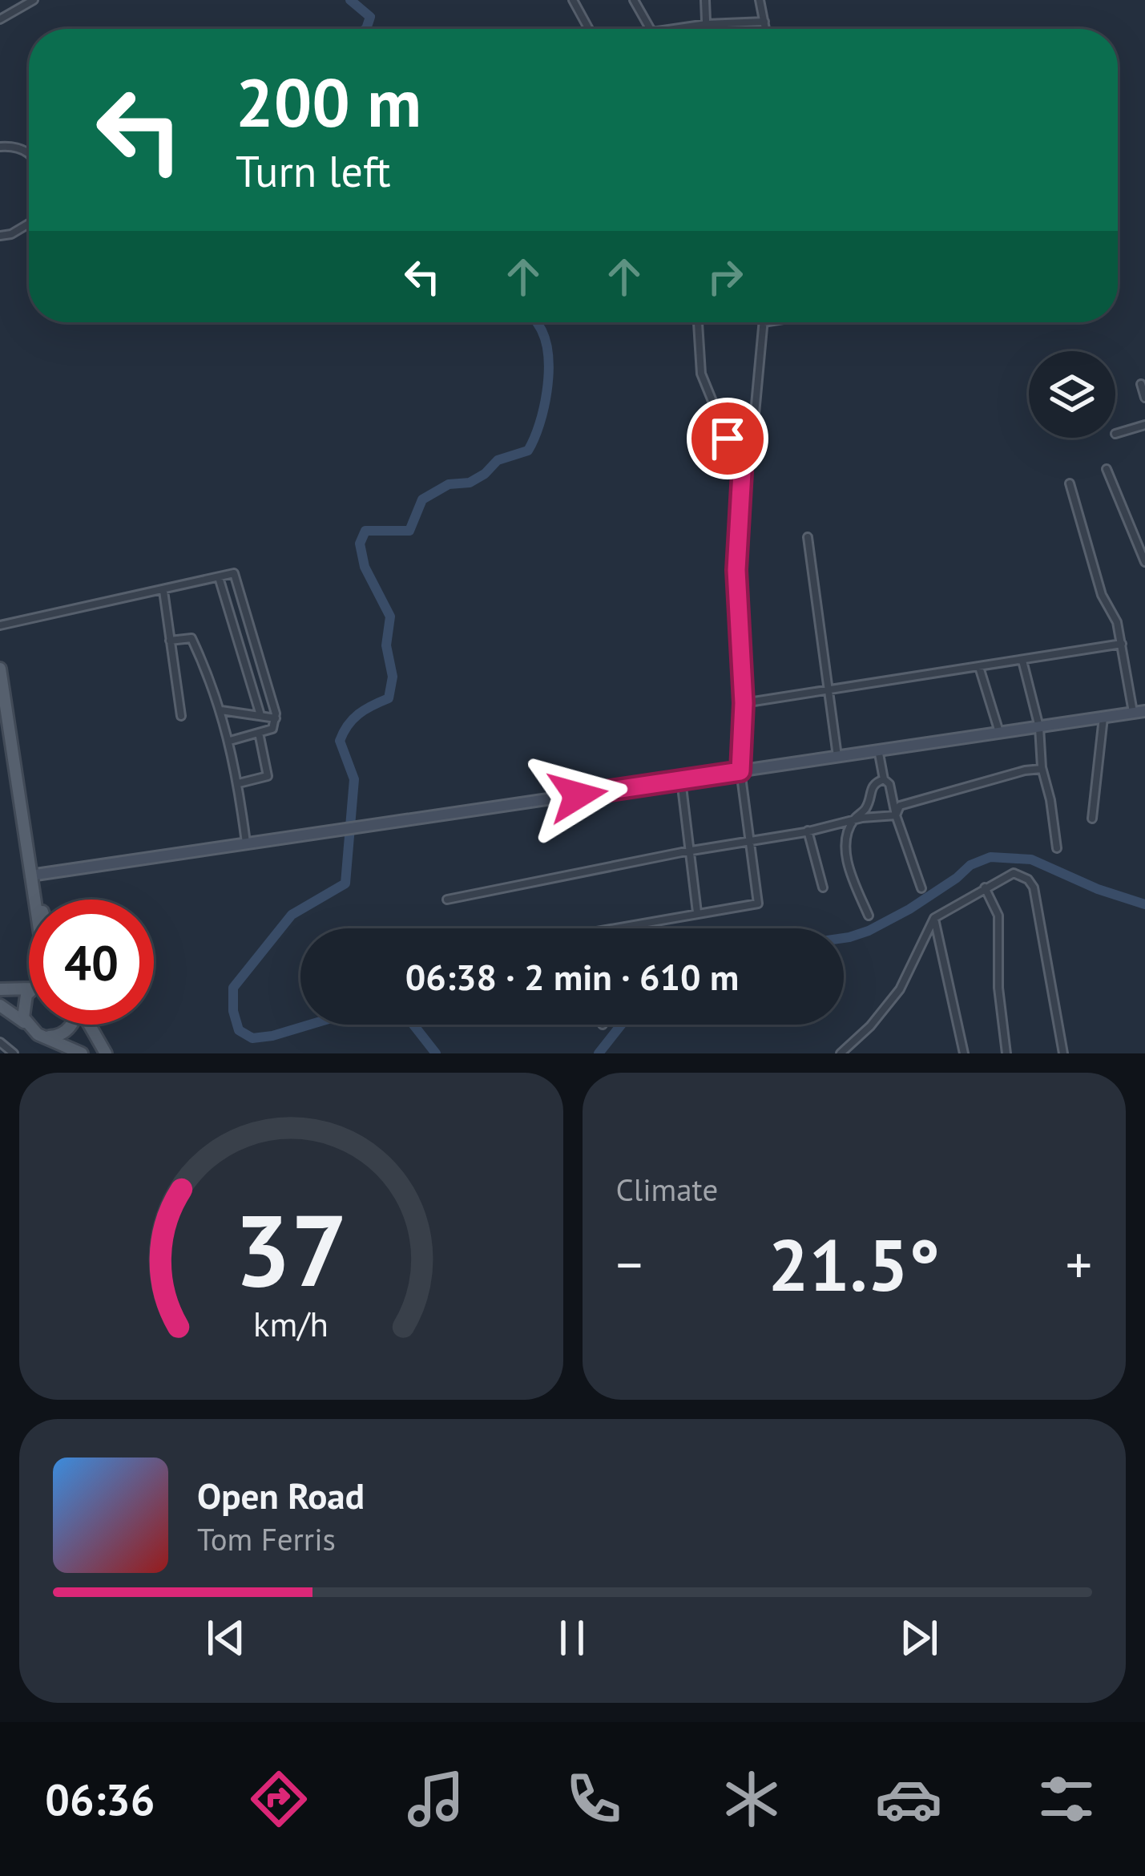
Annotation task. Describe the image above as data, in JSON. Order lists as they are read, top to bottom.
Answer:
{
  "page": {
    "turn": ["200 m", "Turn left"],
    "limit": "40",
    "trip": "06:38 · 2 min · 610 m",
    "tile": "Climate",
    "heat": ["−", "21.5°", "+"],
    "song": ["Open Road", "Tom Ferris"],
    "tabs": "06:36",
    "gauge": ["37", "km/h"]
  }
}
